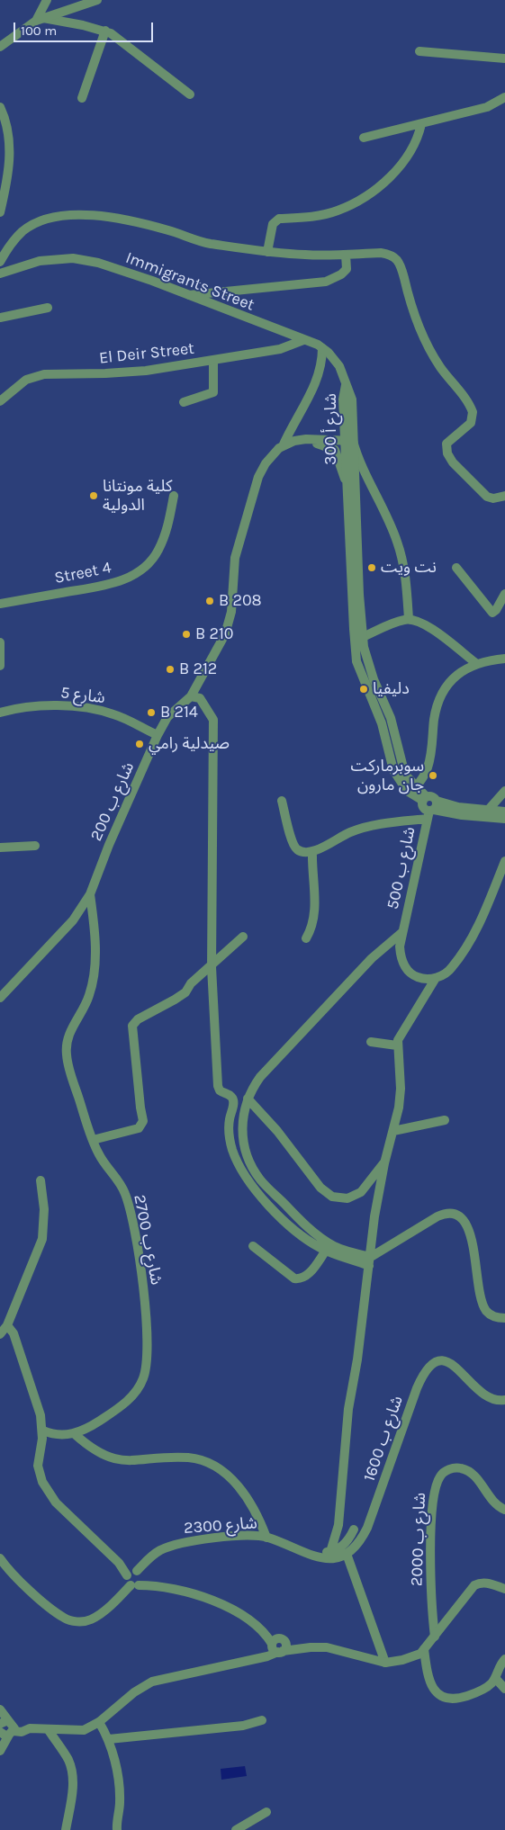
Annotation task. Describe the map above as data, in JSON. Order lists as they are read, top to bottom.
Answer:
{
  "streets": {
    "street": [
      "Immigrants Street",
      "El Deir Street",
      "شارع أ 300",
      "Street 4",
      "شارع 5",
      "شارع ب 200",
      "شارع ب 500",
      "شارع ب 2700",
      "شارع ب 1600",
      "شارع 2300",
      "شارع ب 2000"
    ]
  },
  "crossings": [
    ["Immigrants Street", "El Deir Street"],
    ["Immigrants Street", "شارع أ 300"],
    ["شارع أ 300", "شارع ب 200"],
    ["شارع 5", "شارع ب 200"],
    ["شارع ب 200", "شارع ب 2700"]
  ],
  "places": [
    "كلية مونتانا الدولية",
    "نت ويت",
    "B 208",
    "B 210",
    "B 212",
    "دليفيا",
    "B 214",
    "صيدلية رامي",
    "سوبرماركت جان مارون"
  ],
  "scale_bar": "100 m"
}
